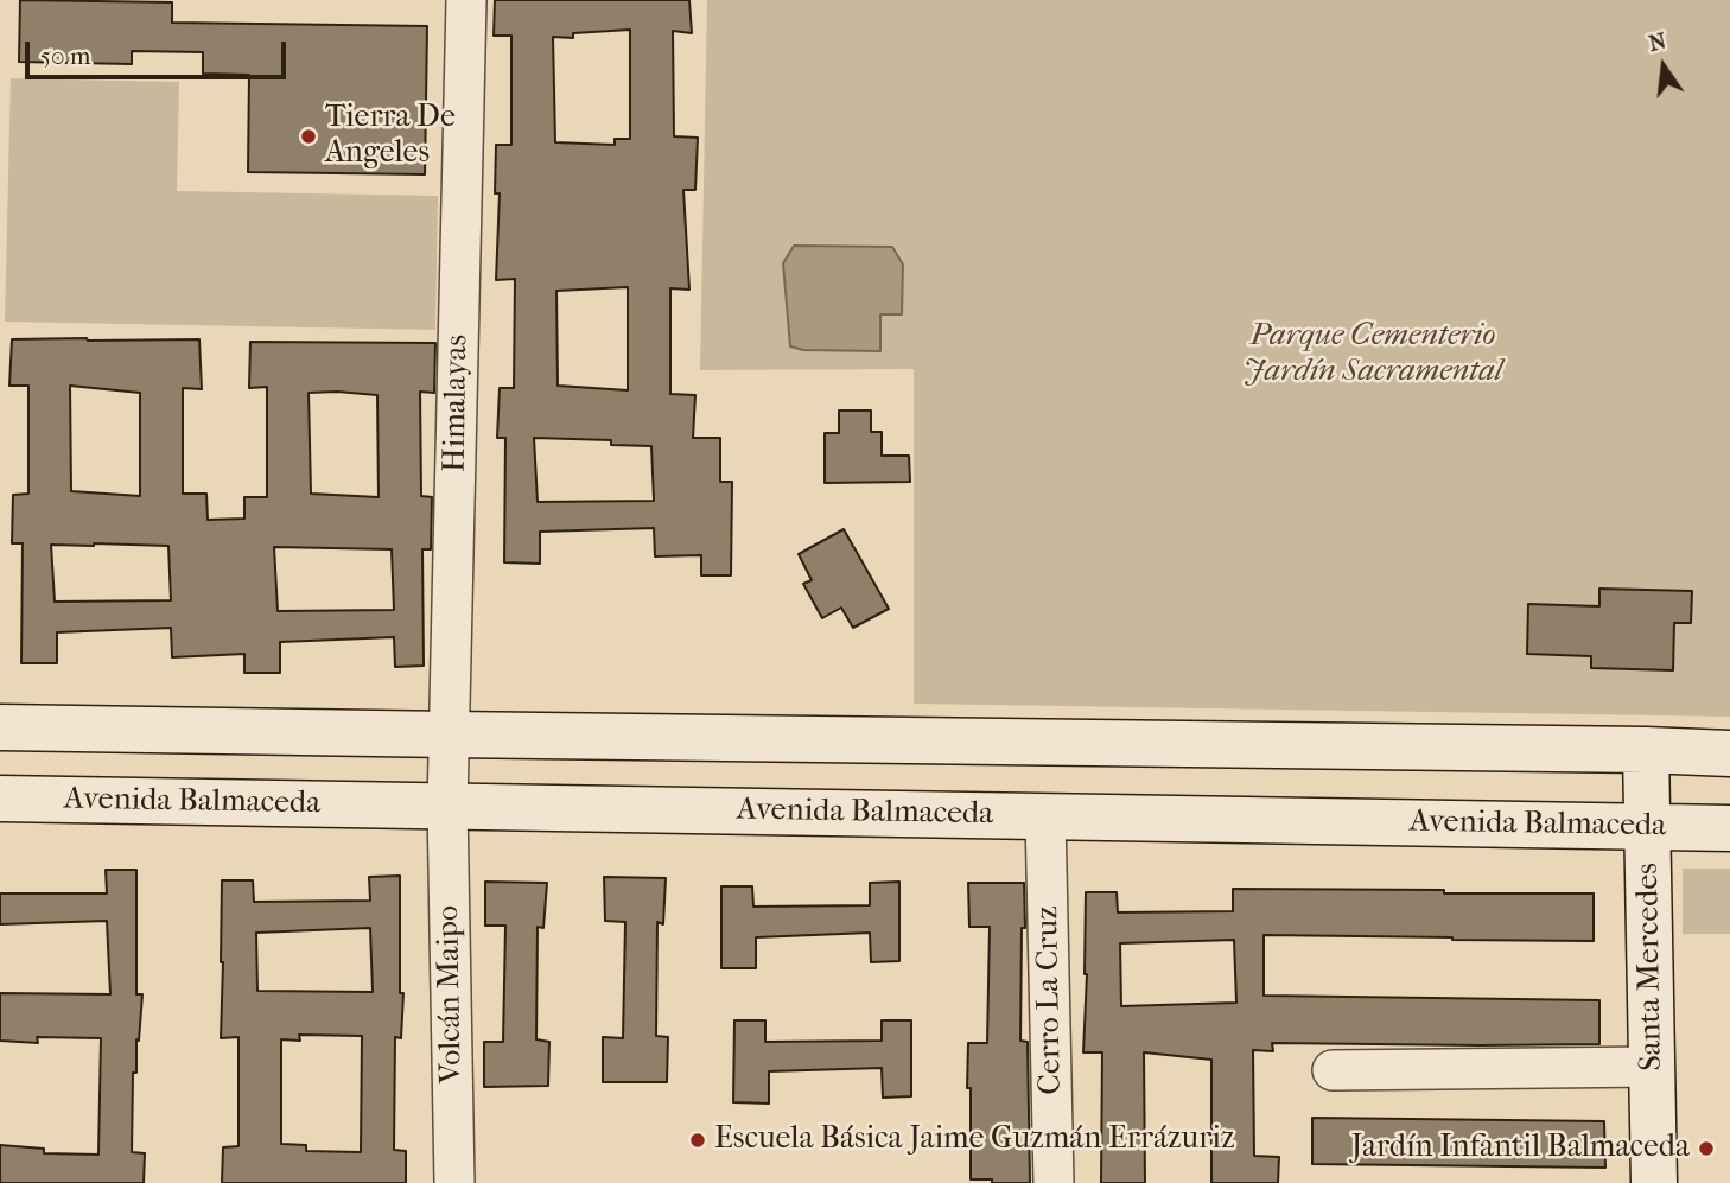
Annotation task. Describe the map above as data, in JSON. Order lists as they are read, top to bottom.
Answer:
{
  "streets": {
    "street": [
      "Himalayas",
      "Avenida Balmaceda",
      "Santa Mercedes",
      "Volcán Maipo",
      "Cerro La Cruz"
    ]
  },
  "crossings": [
    ["Himalayas", "Avenida Balmaceda"],
    ["Himalayas", "Volcán Maipo"],
    ["Avenida Balmaceda", "Santa Mercedes"],
    ["Avenida Balmaceda", "Volcán Maipo"],
    ["Avenida Balmaceda", "Cerro La Cruz"]
  ],
  "parks": ["Parque Cementerio Jardín Sacramental"],
  "places": ["Tierra De Angeles", "Escuela Básica Jaime Guzmán Errázuriz", "Jardín Infantil Balmaceda"],
  "scale_bar": "50 m",
  "north": "top"
}
